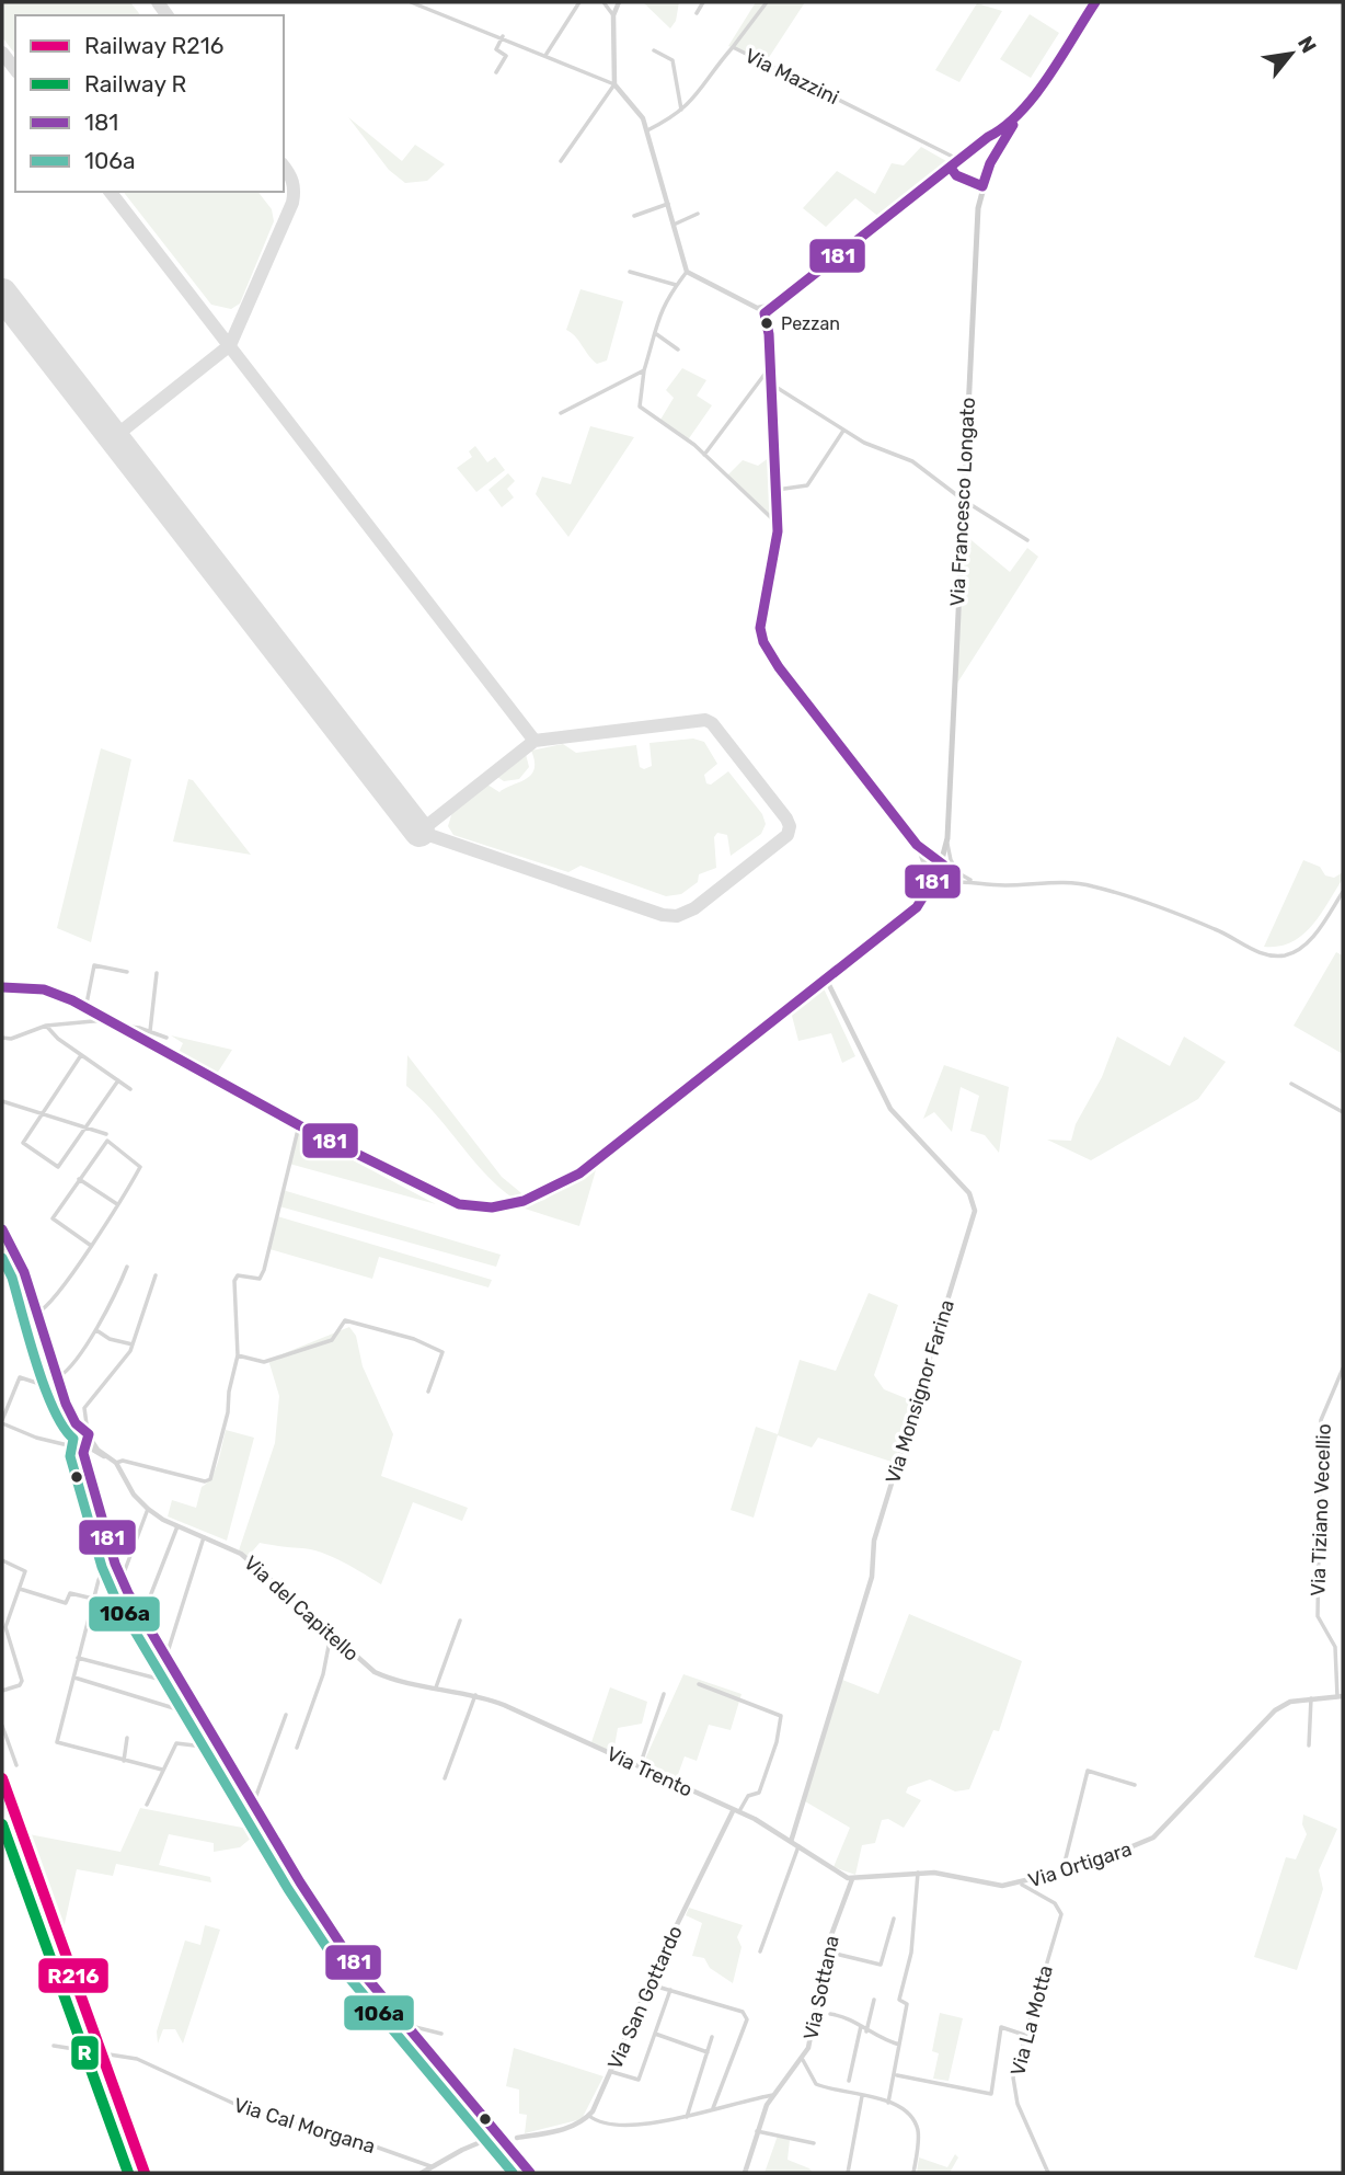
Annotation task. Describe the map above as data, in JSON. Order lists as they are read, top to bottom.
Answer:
{
  "streets": {
    "main road": ["Via Francesco Longato"],
    "street": [
      "Via Mazzini",
      "Via Monsignor Farina",
      "Via Tiziano Vecellio",
      "Via del Capitello",
      "Via Trento",
      "Via Ortigara",
      "Via Sottana",
      "Via San Gottardo",
      "Via La Motta",
      "Via Cal Morgana"
    ]
  },
  "crossings": [
    ["Via Francesco Longato", "Via Monsignor Farina"],
    ["Via Monsignor Farina", "Via Trento"],
    ["Via Tiziano Vecellio", "Via Ortigara"],
    ["Via del Capitello", "Via Trento"],
    ["Via Trento", "Via Ortigara"],
    ["Via Trento", "Via Sottana"],
    ["Via Trento", "Via San Gottardo"],
    ["Via Ortigara", "Via Sottana"],
    ["Via Ortigara", "Via La Motta"]
  ],
  "places": ["Pezzan"],
  "lines": [
    "transit line 181",
    "transit line 106a",
    "rail line R216",
    "rail line R"
  ],
  "legend": [
    "Railway R216",
    "Railway R",
    "181",
    "106a"
  ],
  "north": "top right"
}
